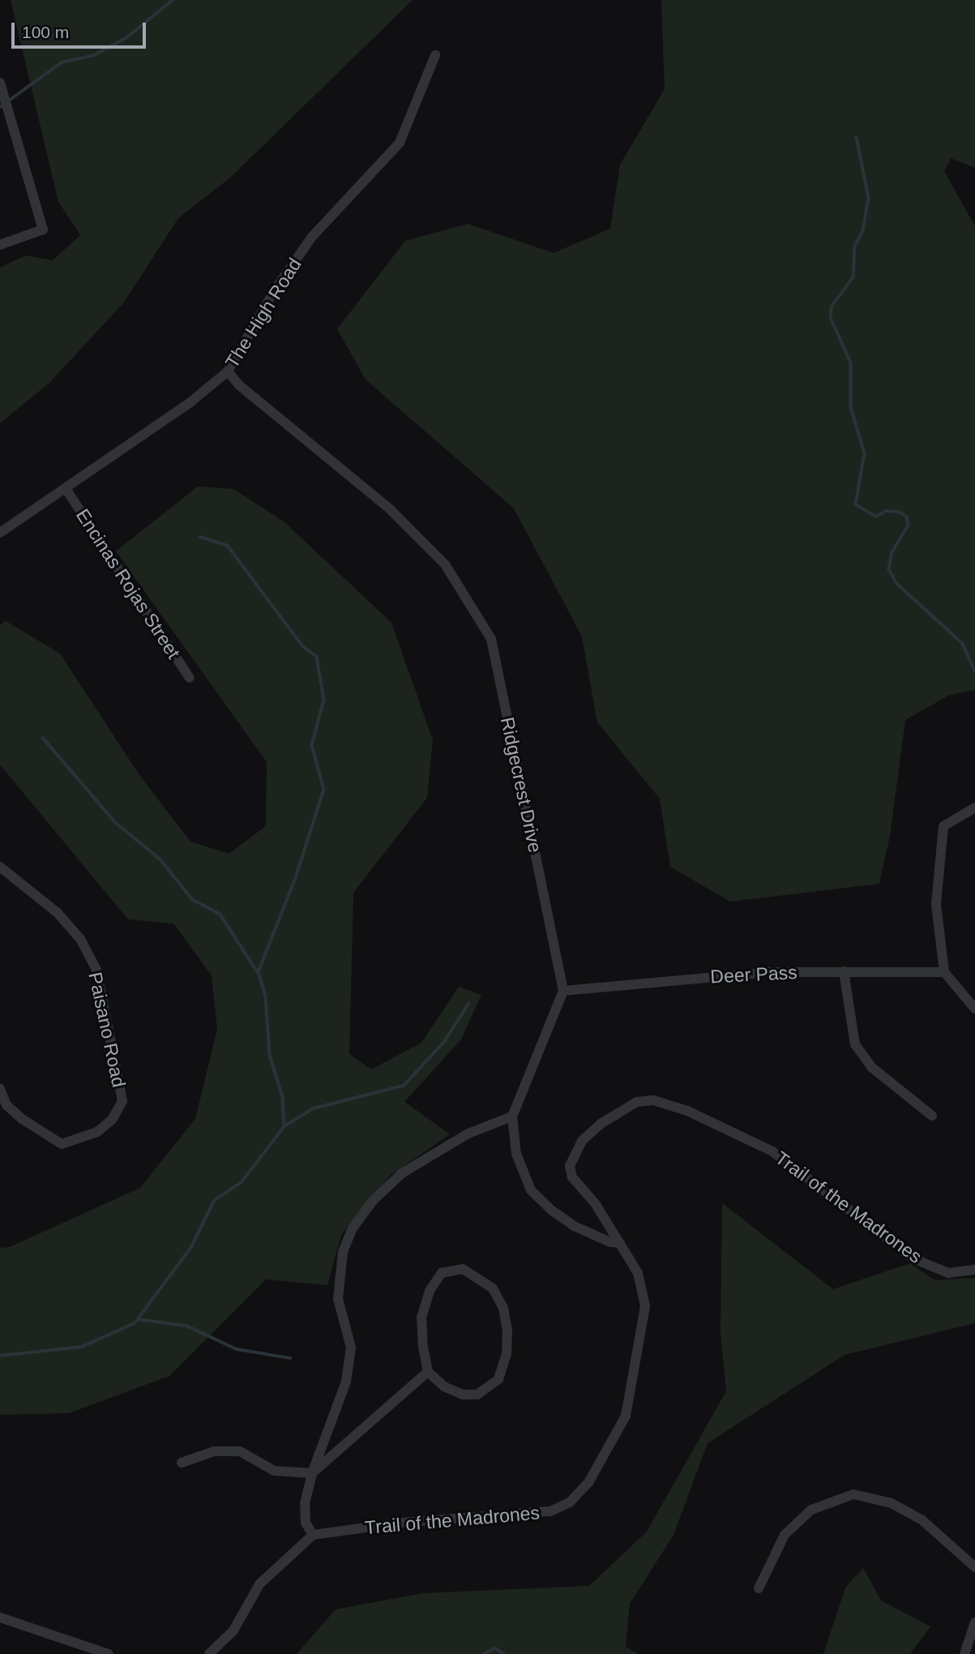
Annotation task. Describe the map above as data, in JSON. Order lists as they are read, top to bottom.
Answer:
{
  "streets": {
    "street": [
      "The High Road",
      "Encinas Rojas Street",
      "Ridgecrest Drive",
      "Deer Pass",
      "Paisano Road",
      "Trail of the Madrones"
    ]
  },
  "crossings": [
    ["The High Road", "Encinas Rojas Street"],
    ["The High Road", "Ridgecrest Drive"],
    ["Ridgecrest Drive", "Deer Pass"]
  ],
  "scale_bar": "100 m"
}
